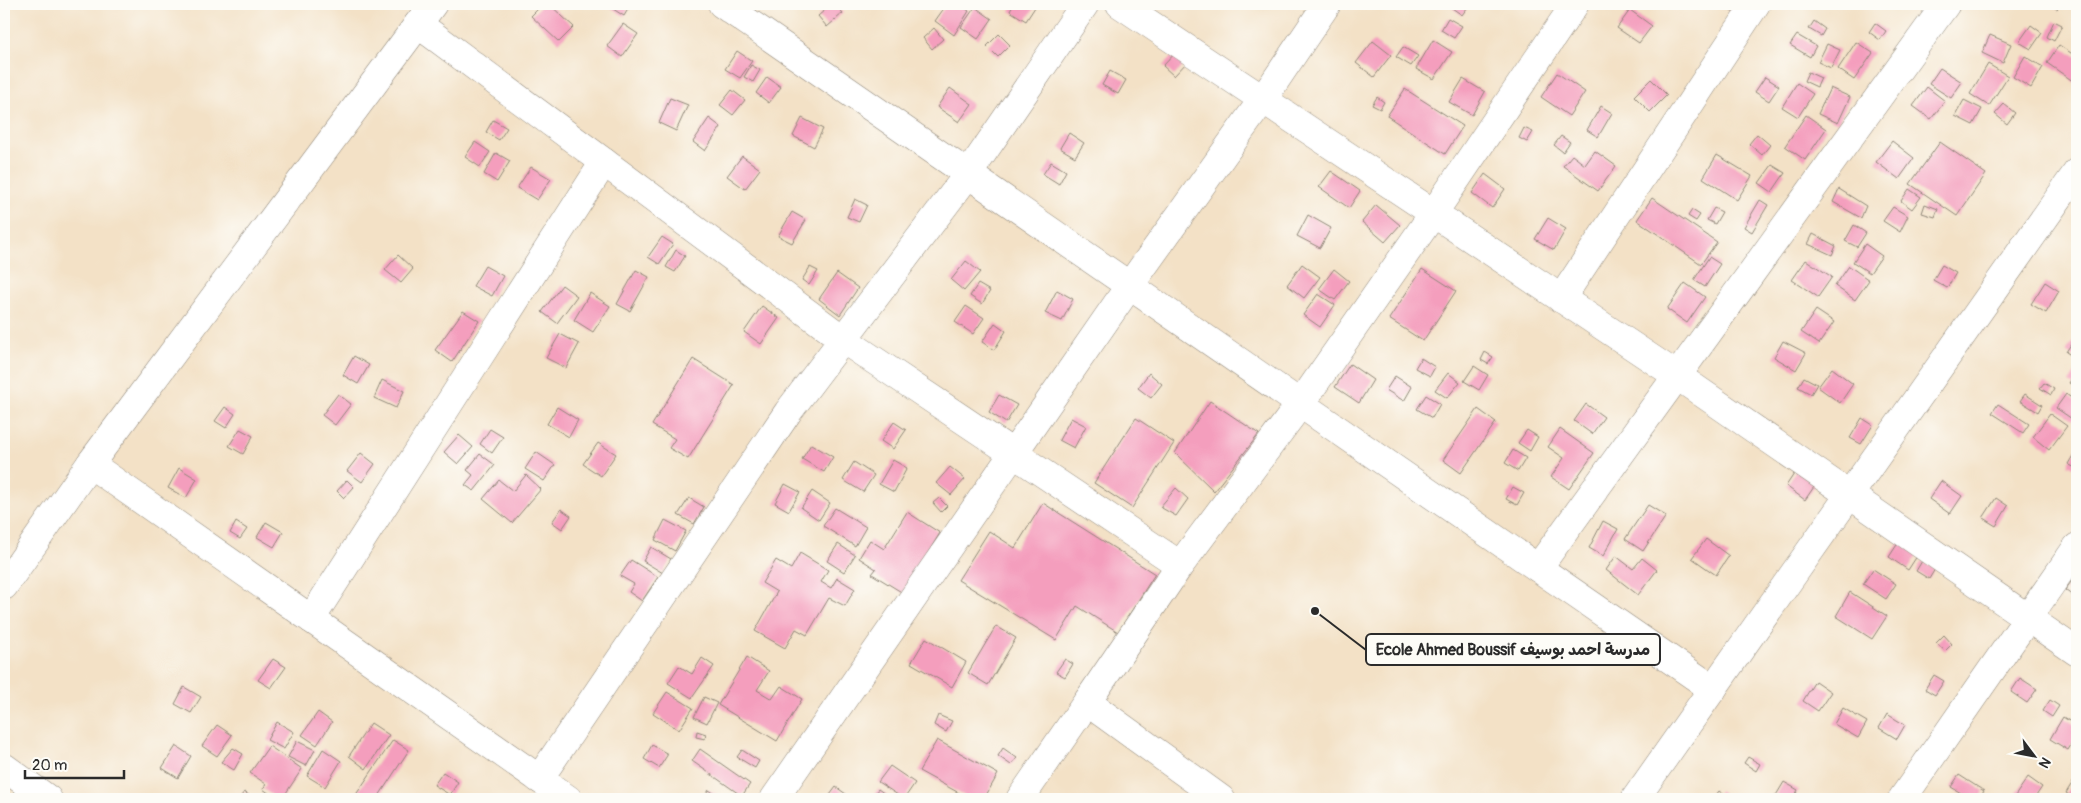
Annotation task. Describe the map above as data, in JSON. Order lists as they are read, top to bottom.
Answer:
{
  "places": ["Ecole Ahmed Boussif مدرسة احمد بوسيف"],
  "scale_bar": "20 m",
  "north": "bottom right"
}
